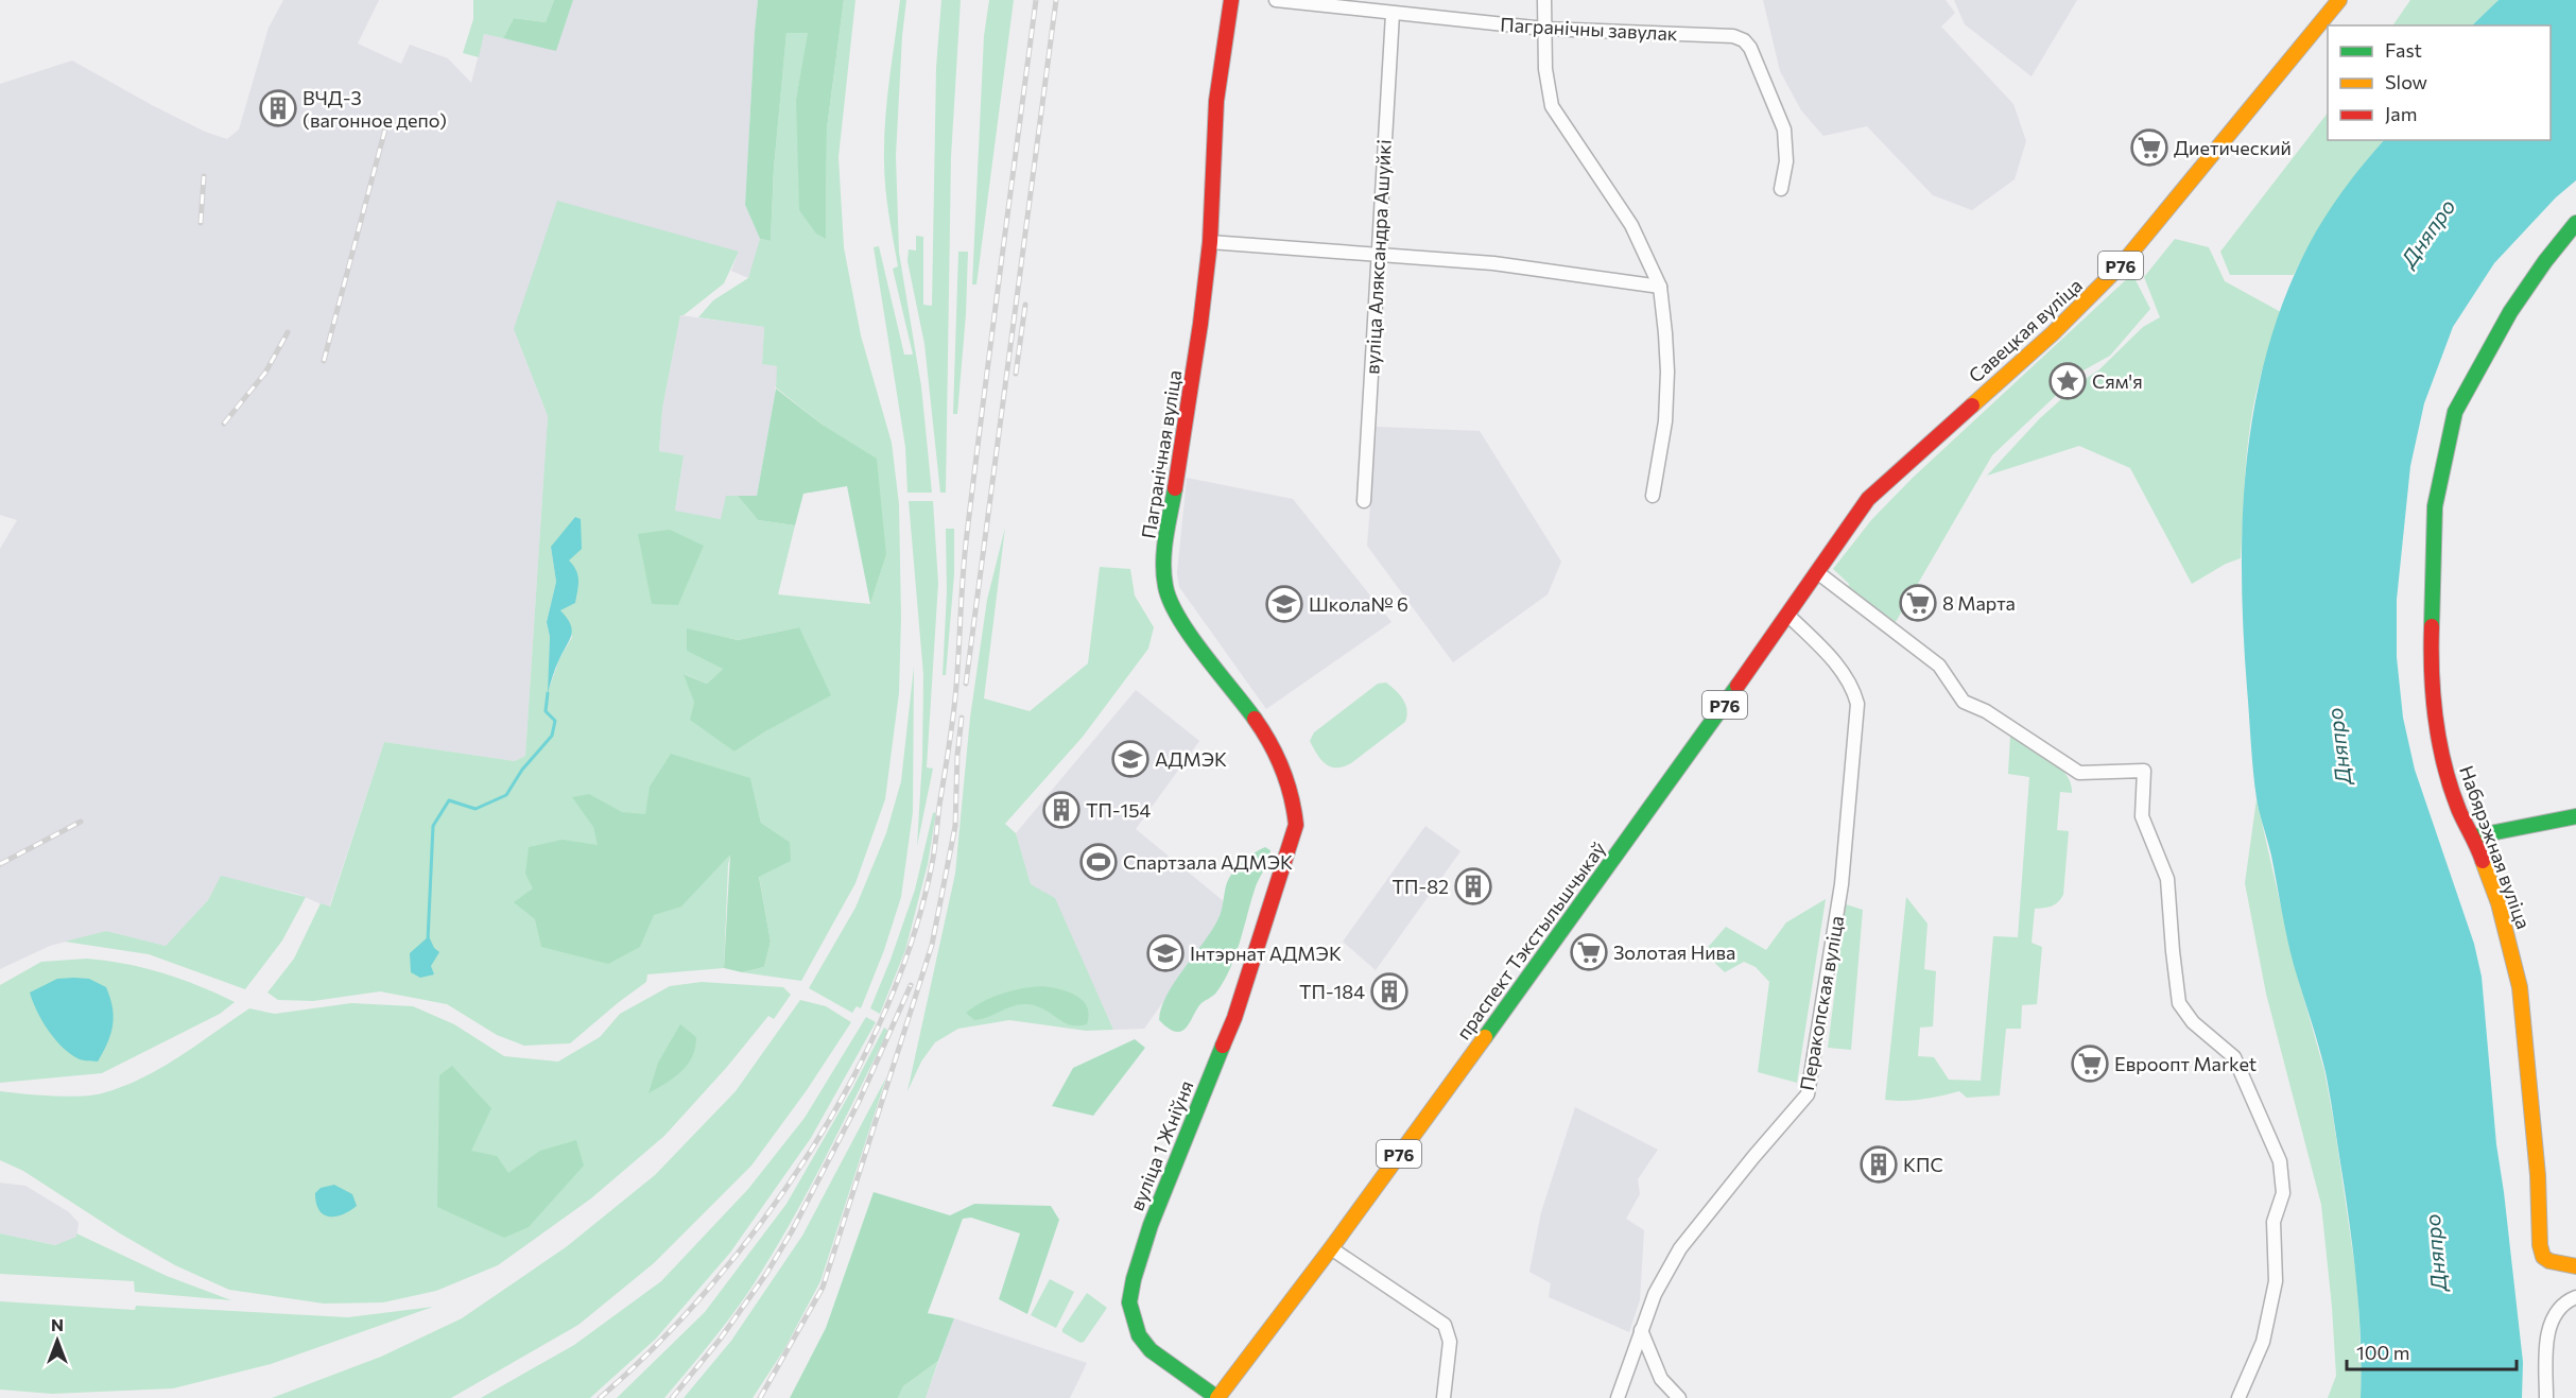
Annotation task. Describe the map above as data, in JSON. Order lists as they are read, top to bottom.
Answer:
{
  "streets": {
    "main road": [
      "Р76",
      "Савецкая вуліца",
      "Пагранічная вуліца",
      "Набярэжная вуліца",
      "праспект Тэкстыльшчыкаў",
      "вуліца 1 Жніўня"
    ],
    "street": ["Пагранічны завулак", "вуліца Аляксандра Ашуйкі", "Перакопская вуліца"]
  },
  "crossings": [
    ["Пагранічны завулак", "вуліца Аляксандра Ашуйкі"],
    ["Савецкая вуліца", "праспект Тэкстыльшчыкаў"],
    ["Пагранічная вуліца", "вуліца 1 Жніўня"],
    ["праспект Тэкстыльшчыкаў", "Перакопская вуліца"],
    ["праспект Тэкстыльшчыкаў", "вуліца 1 Жніўня"]
  ],
  "water": ["Дняпро"],
  "places": {
    "building": [
      "ВЧД-3 (вагонное депо)",
      "ТП-154",
      "ТП-82",
      "ТП-184",
      "КПС"
    ],
    "supermarket": [
      "Диетический",
      "8 Марта",
      "Золотая Нива",
      "Евроопт Market"
    ],
    "place": ["Сям'я"],
    "school or university": ["Школа№ 6", "АДМЭК", "Інтэрнат АДМЭК"],
    "sports": ["Спартзала АДМЭК"]
  },
  "legend": ["Fast", "Slow", "Jam"],
  "scale_bar": "100 m",
  "north": "top"
}
